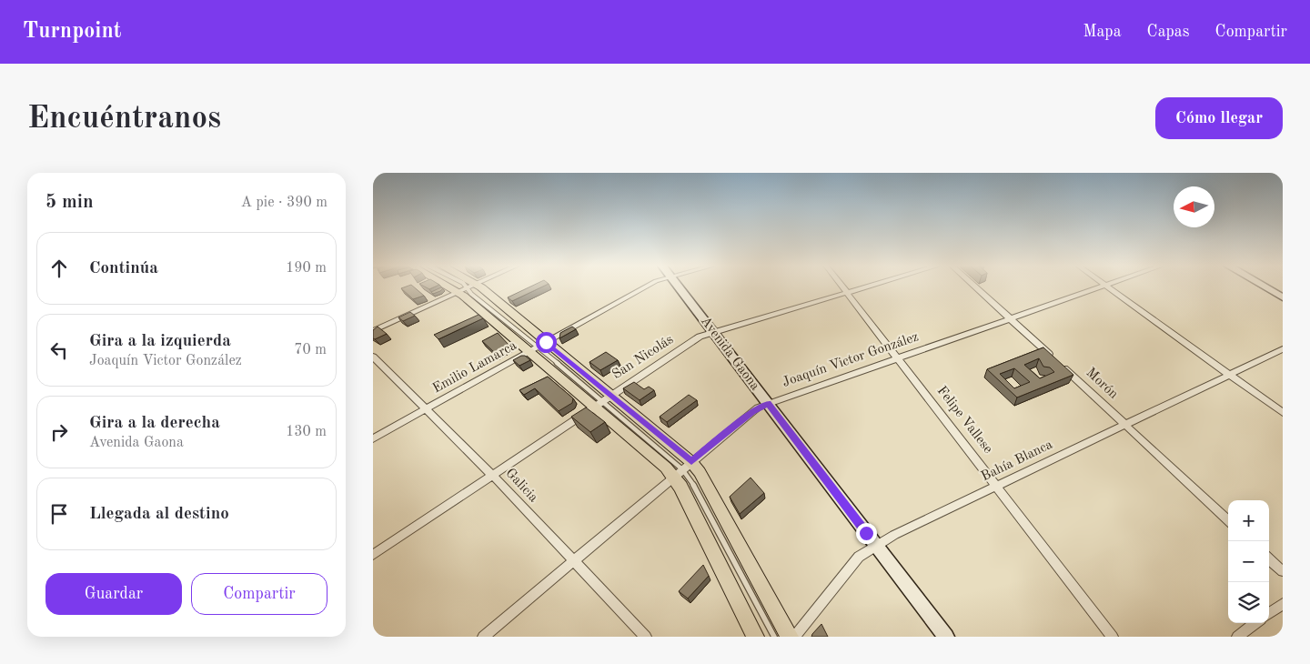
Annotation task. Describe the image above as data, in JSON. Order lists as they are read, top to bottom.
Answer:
{
  "streets": {
    "main road": ["Avenida Gaona"],
    "street": [
      "San Nicolás",
      "Joaquín Victor González",
      "Emilio Lamarca",
      "Morón",
      "Felipe Vallese",
      "Bahía Blanca",
      "Galicia"
    ]
  },
  "crossings": [
    ["Avenida Gaona", "San Nicolás"],
    ["Avenida Gaona", "Joaquín Victor González"],
    ["Avenida Gaona", "Bahía Blanca"],
    ["San Nicolás", "Felipe Vallese"],
    ["San Nicolás", "Galicia"],
    ["Joaquín Victor González", "Morón"],
    ["Joaquín Victor González", "Felipe Vallese"],
    ["Joaquín Victor González", "Galicia"],
    ["Emilio Lamarca", "Galicia"],
    ["Morón", "Bahía Blanca"],
    ["Felipe Vallese", "Bahía Blanca"]
  ],
  "north": "left",
  "page": {
    "header": "Turnpoint",
    "nav": ["Mapa", "Capas", "Compartir"],
    "buttons": [
      "Cómo llegar",
      ["Guardar", "Compartir"]
    ],
    "title": "Encuéntranos",
    "heading": ["5 min", "A pie · 390 m"],
    "list": [
      ["Continúa", "190 m"],
      ["Gira a la izquierda", "Joaquín Victor González", "70 m"],
      ["Gira a la derecha", "Avenida Gaona", "130 m"],
      "Llegada al destino"
    ],
    "map_buttons": ["+", "−"]
  }
}
